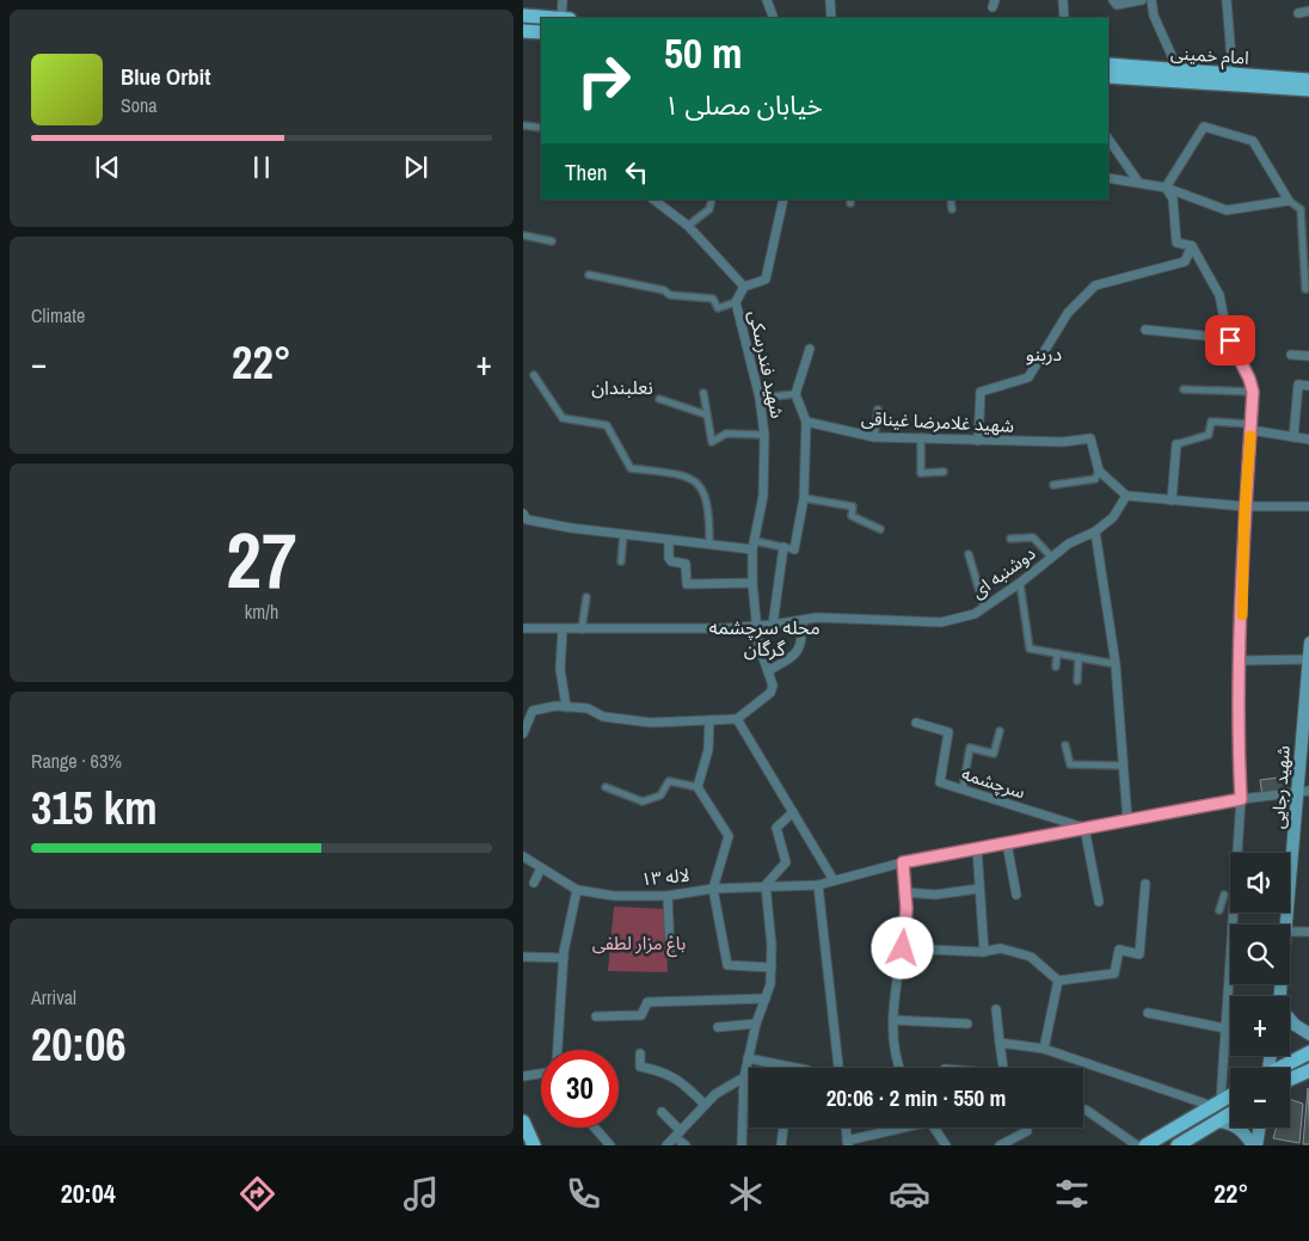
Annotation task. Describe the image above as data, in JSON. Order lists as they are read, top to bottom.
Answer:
{
  "streets": {
    "main road": ["امام خمینی", "شهید رجایی"],
    "street": [
      "شهید فندرسکی",
      "شهید غلامرضا غیناقی",
      "دوشنبه ای",
      "سرچشمه",
      "لاله ۱۳"
    ]
  },
  "crossings": [
    ["شهید فندرسکی", "دوشنبه ای"],
    ["سرچشمه", "لاله ۱۳"],
    ["شهید رجایی", "لاله ۱۳"]
  ],
  "districts": ["دربنو", "نعلبندان", "محله سرچشمه گرگان"],
  "parks": ["باغ مزار لطفی"],
  "page": {
    "turn": ["50 m", "خیابان مصلی ۱"],
    "song": ["Blue Orbit", "Sona"],
    "then": "Then",
    "tile": [
      "Climate",
      ["27", "km/h"],
      ["Range · 63%", "315 km"],
      ["Arrival", "20:06"]
    ],
    "heat": ["−", "22°", "+"],
    "map_buttons": ["+", "−"],
    "limit": "30",
    "trip": "20:06 · 2 min · 550 m",
    "tabs": ["20:04", "22°"]
  }
}
